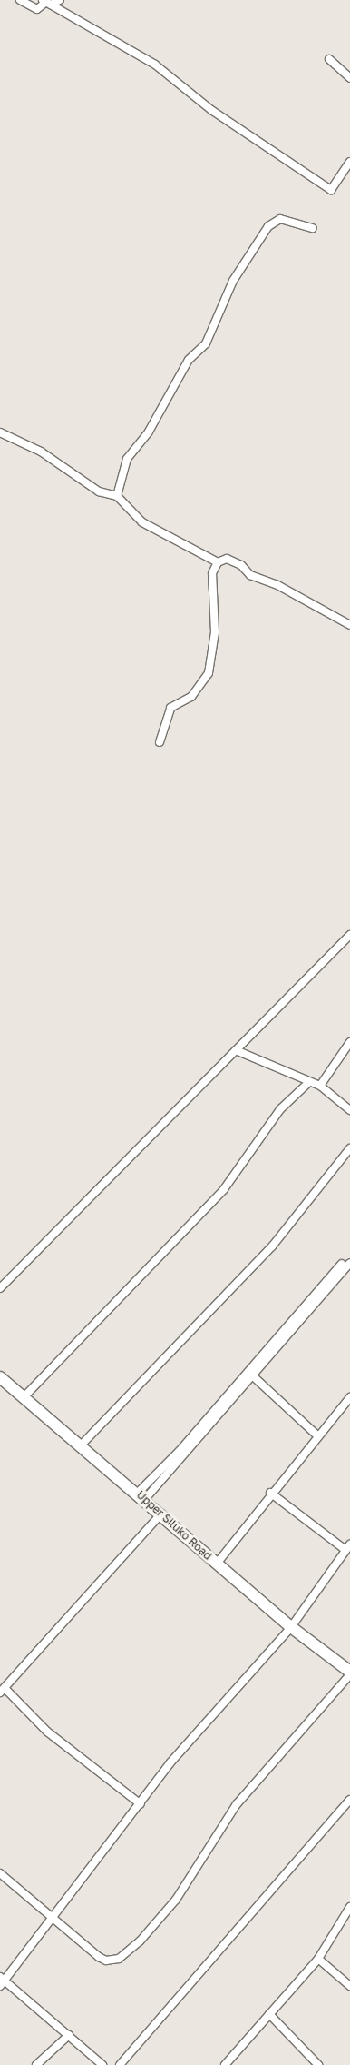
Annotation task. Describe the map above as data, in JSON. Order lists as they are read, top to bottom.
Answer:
{
  "streets": {
    "main road": ["Upper Siluko Road"]
  }
}
